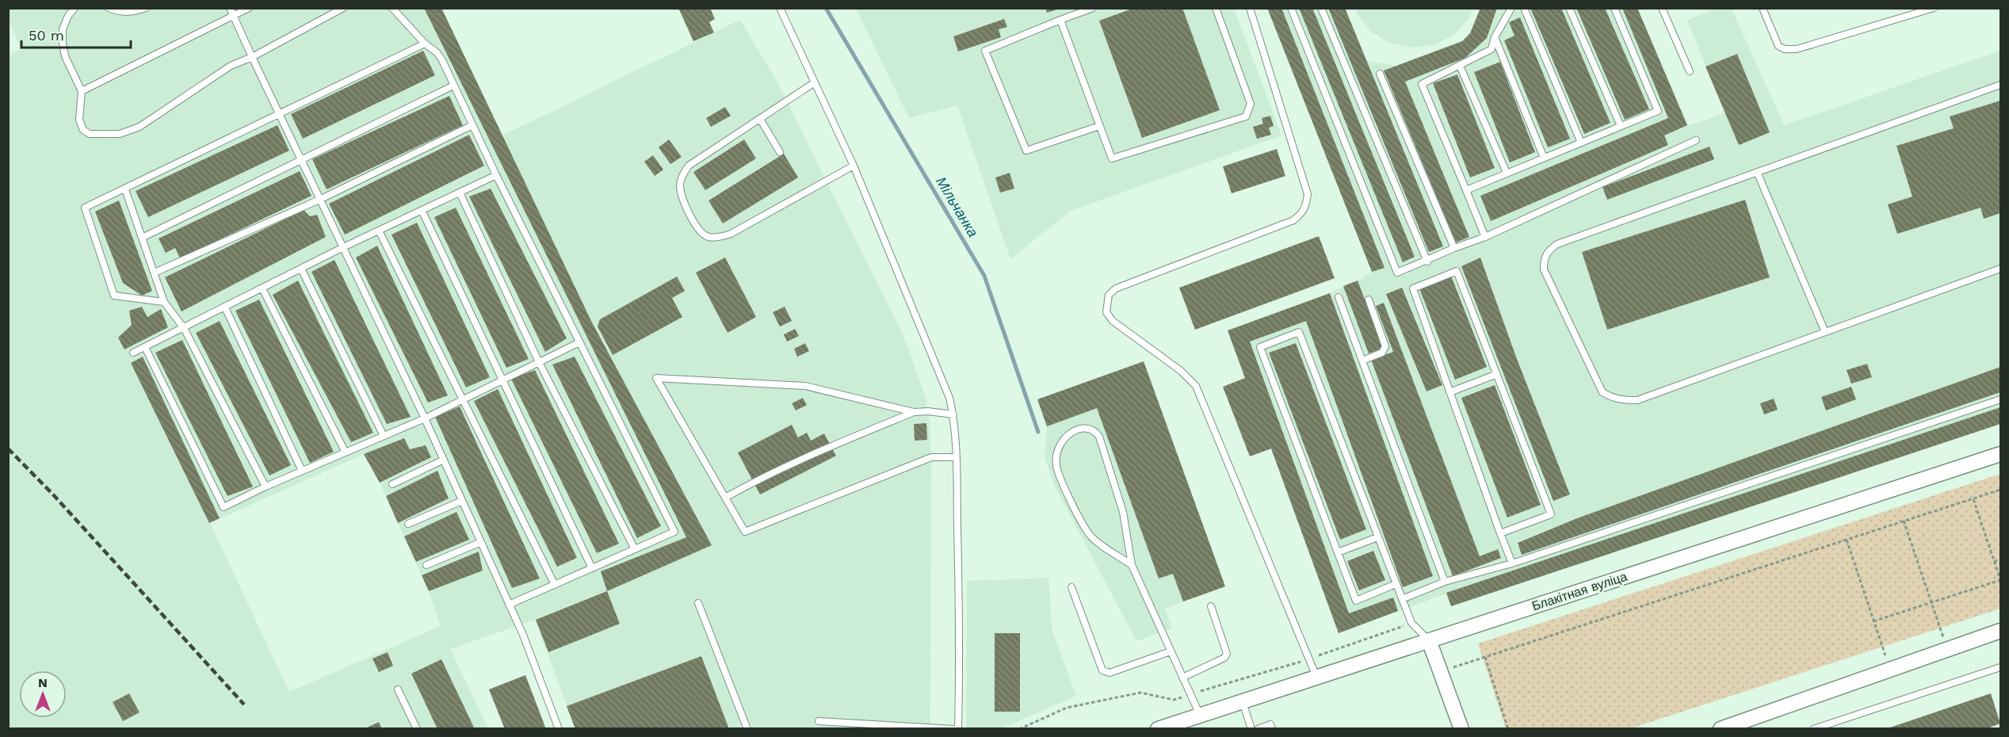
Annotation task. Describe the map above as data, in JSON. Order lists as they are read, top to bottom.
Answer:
{
  "streets": {
    "street": ["Блакітная вуліца"]
  },
  "water": ["Мільчанка"],
  "scale_bar": "50 m",
  "north": "top"
}
